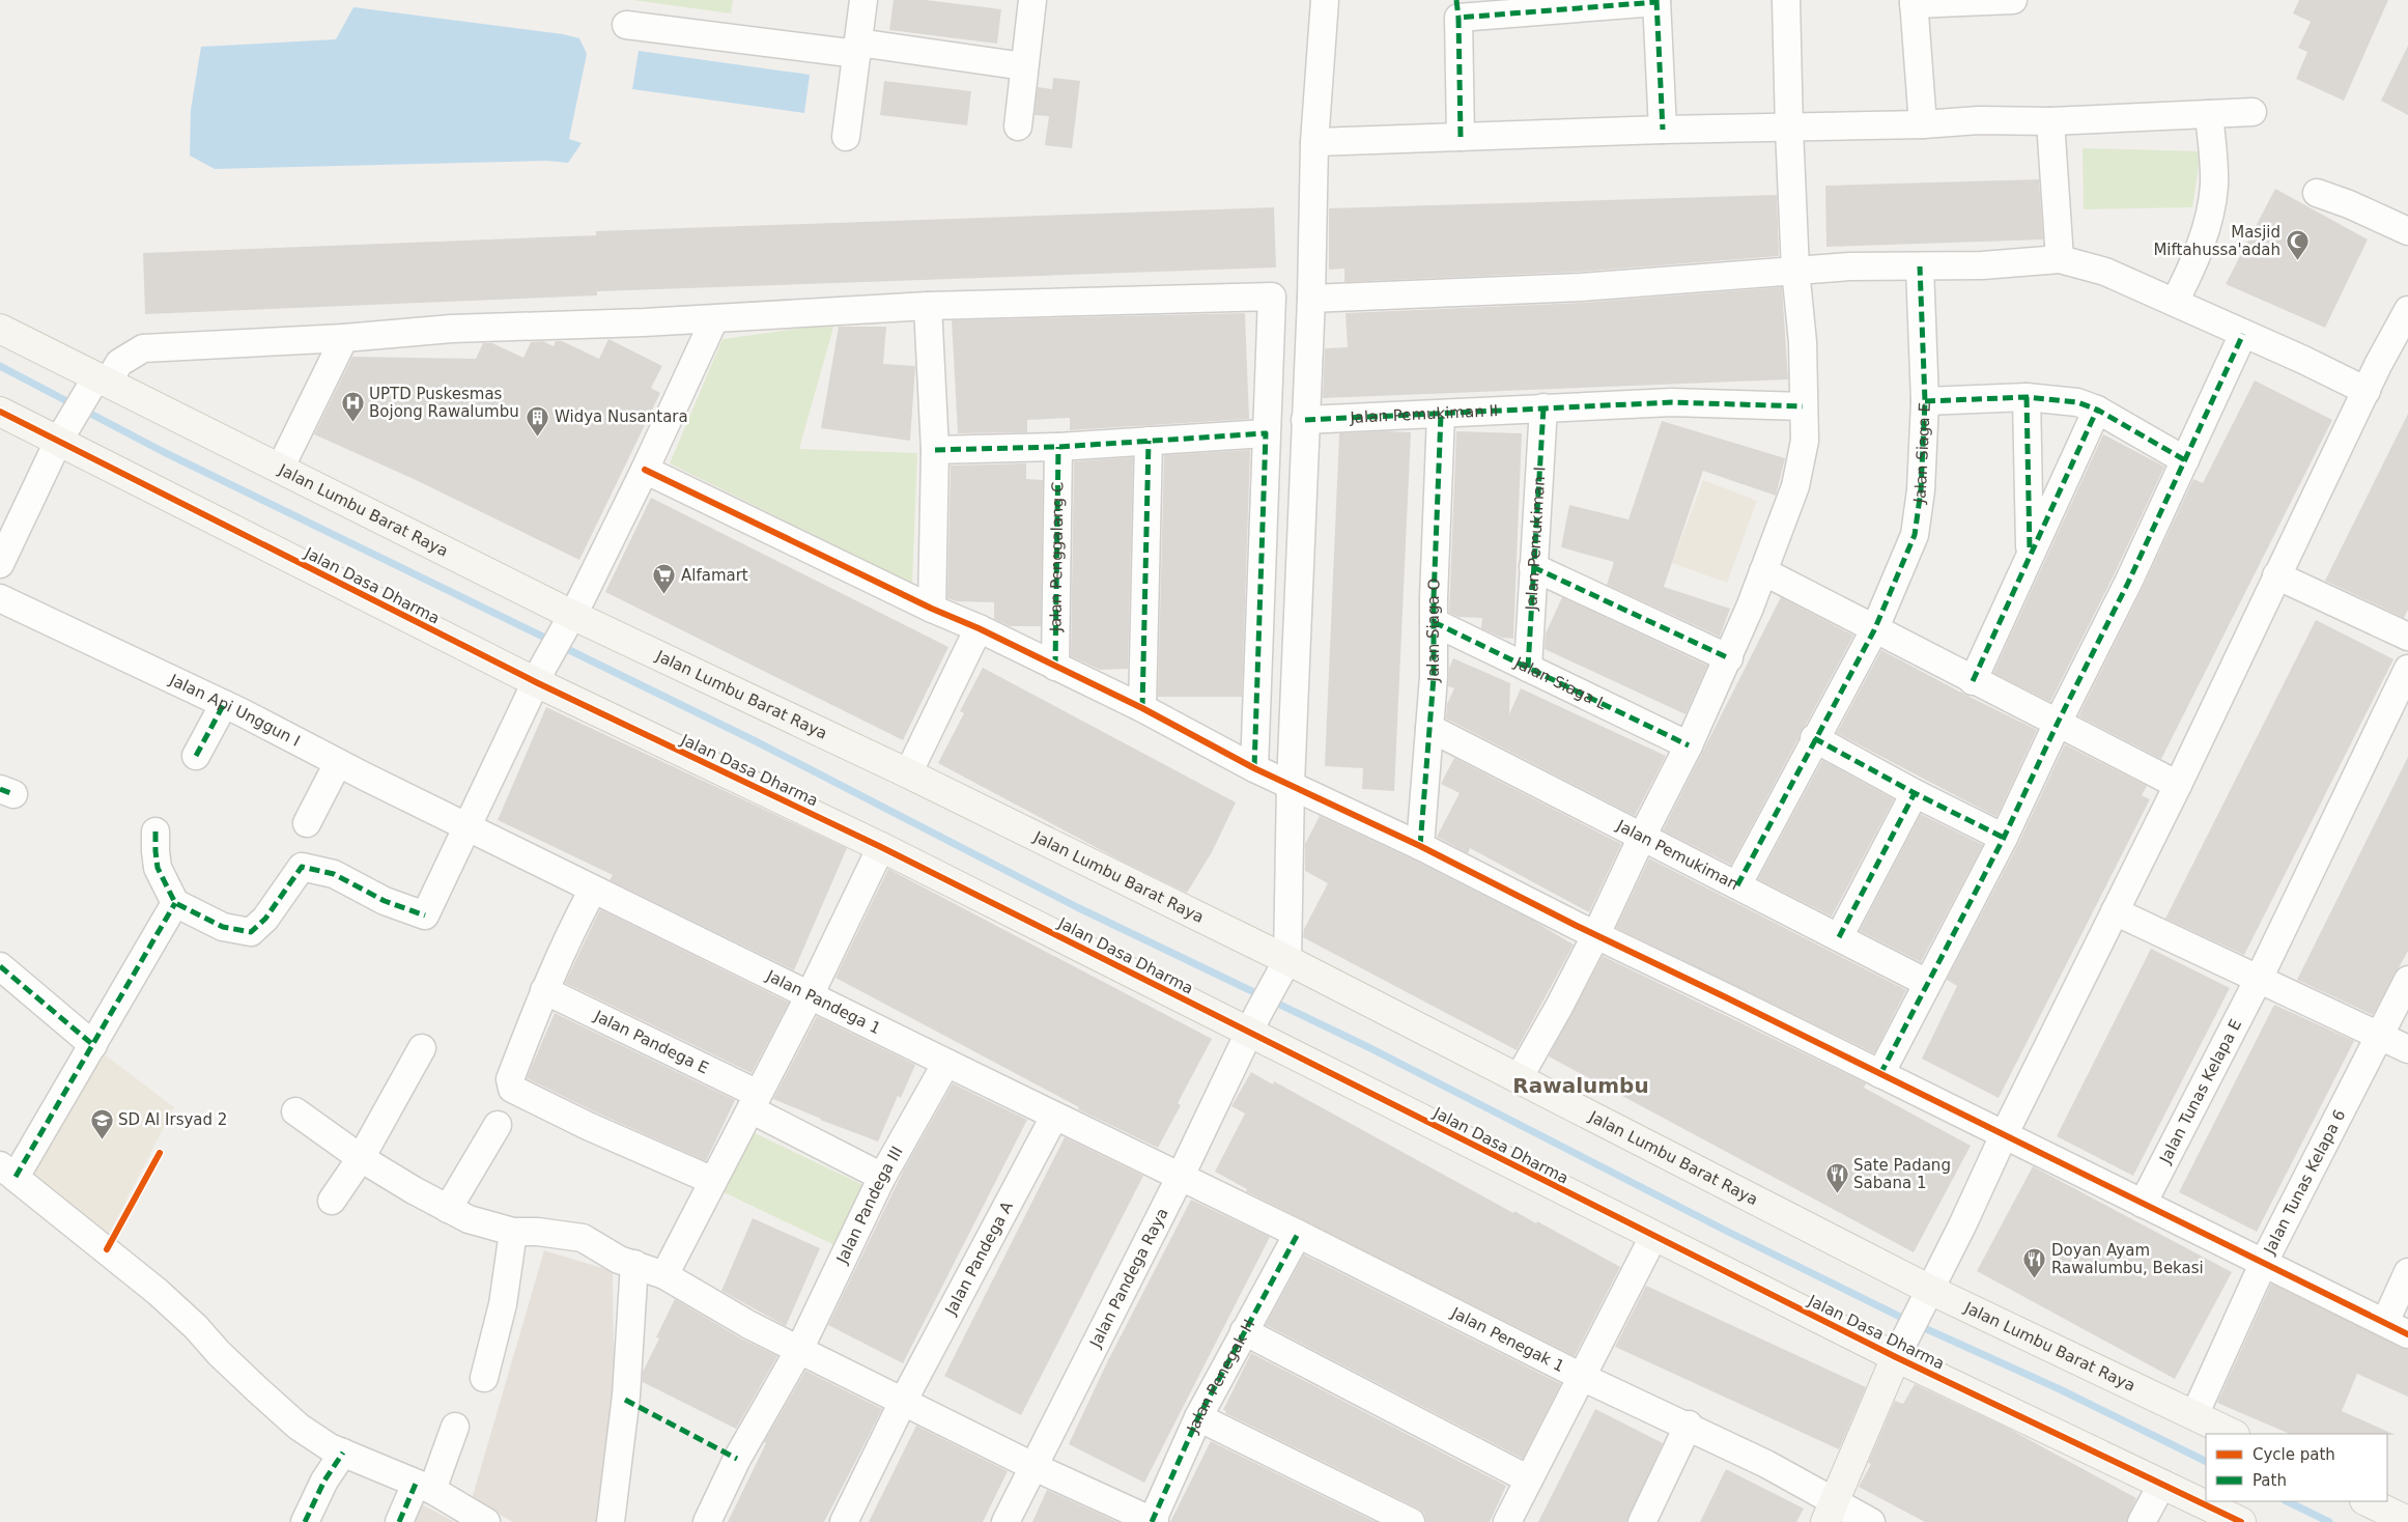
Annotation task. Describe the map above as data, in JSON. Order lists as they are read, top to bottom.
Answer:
{
  "streets": {
    "street": [
      "Jalan Pemukiman II",
      "Jalan Siaga E",
      "Jalan Lumbu Barat Raya",
      "Jalan Pemukiman I",
      "Jalan Penggalang C",
      "Jalan Dasa Dharma",
      "Jalan Siaga O",
      "Jalan Siaga L",
      "Jalan Api Unggun I",
      "Jalan Pemukiman",
      "Jalan Pandega 1",
      "Jalan Pandega E",
      "Jalan Tunas Kelapa E",
      "Jalan Tunas Kelapa 6",
      "Jalan Pandega III",
      "Jalan Pandega A",
      "Jalan Pandega Raya",
      "Jalan Penegak 1",
      "Jalan Penegak H"
    ]
  },
  "crossings": [
    ["Jalan Pemukiman II", "Jalan Pemukiman I"],
    ["Jalan Pemukiman II", "Jalan Siaga O"],
    ["Jalan Siaga E", "Jalan Pemukiman"],
    ["Jalan Lumbu Barat Raya", "Jalan Tunas Kelapa 6"],
    ["Jalan Lumbu Barat Raya", "Jalan Pandega Raya"],
    ["Jalan Pemukiman I", "Jalan Siaga L"],
    ["Jalan Dasa Dharma", "Jalan Pandega Raya"],
    ["Jalan Siaga O", "Jalan Siaga L"],
    ["Jalan Siaga O", "Jalan Pemukiman"],
    ["Jalan Api Unggun I", "Jalan Pandega 1"],
    ["Jalan Pandega 1", "Jalan Pandega III"],
    ["Jalan Pandega 1", "Jalan Pandega A"],
    ["Jalan Pandega 1", "Jalan Pandega Raya"],
    ["Jalan Pandega 1", "Jalan Penegak 1"],
    ["Jalan Pandega E", "Jalan Pandega III"],
    ["Jalan Pandega Raya", "Jalan Penegak 1"],
    ["Jalan Penegak 1", "Jalan Penegak H"]
  ],
  "districts": ["Rawalumbu"],
  "places": {
    "mosque": ["Masjid Miftahussa'adah"],
    "hospital": ["UPTD Puskesmas Bojong Rawalumbu"],
    "building": ["Widya Nusantara"],
    "supermarket": ["Alfamart"],
    "school or university": ["SD Al Irsyad 2"],
    "restaurant": ["Sate Padang Sabana 1", "Doyan Ayam Rawalumbu, Bekasi"]
  },
  "legend": ["Cycle path", "Path"]
}
